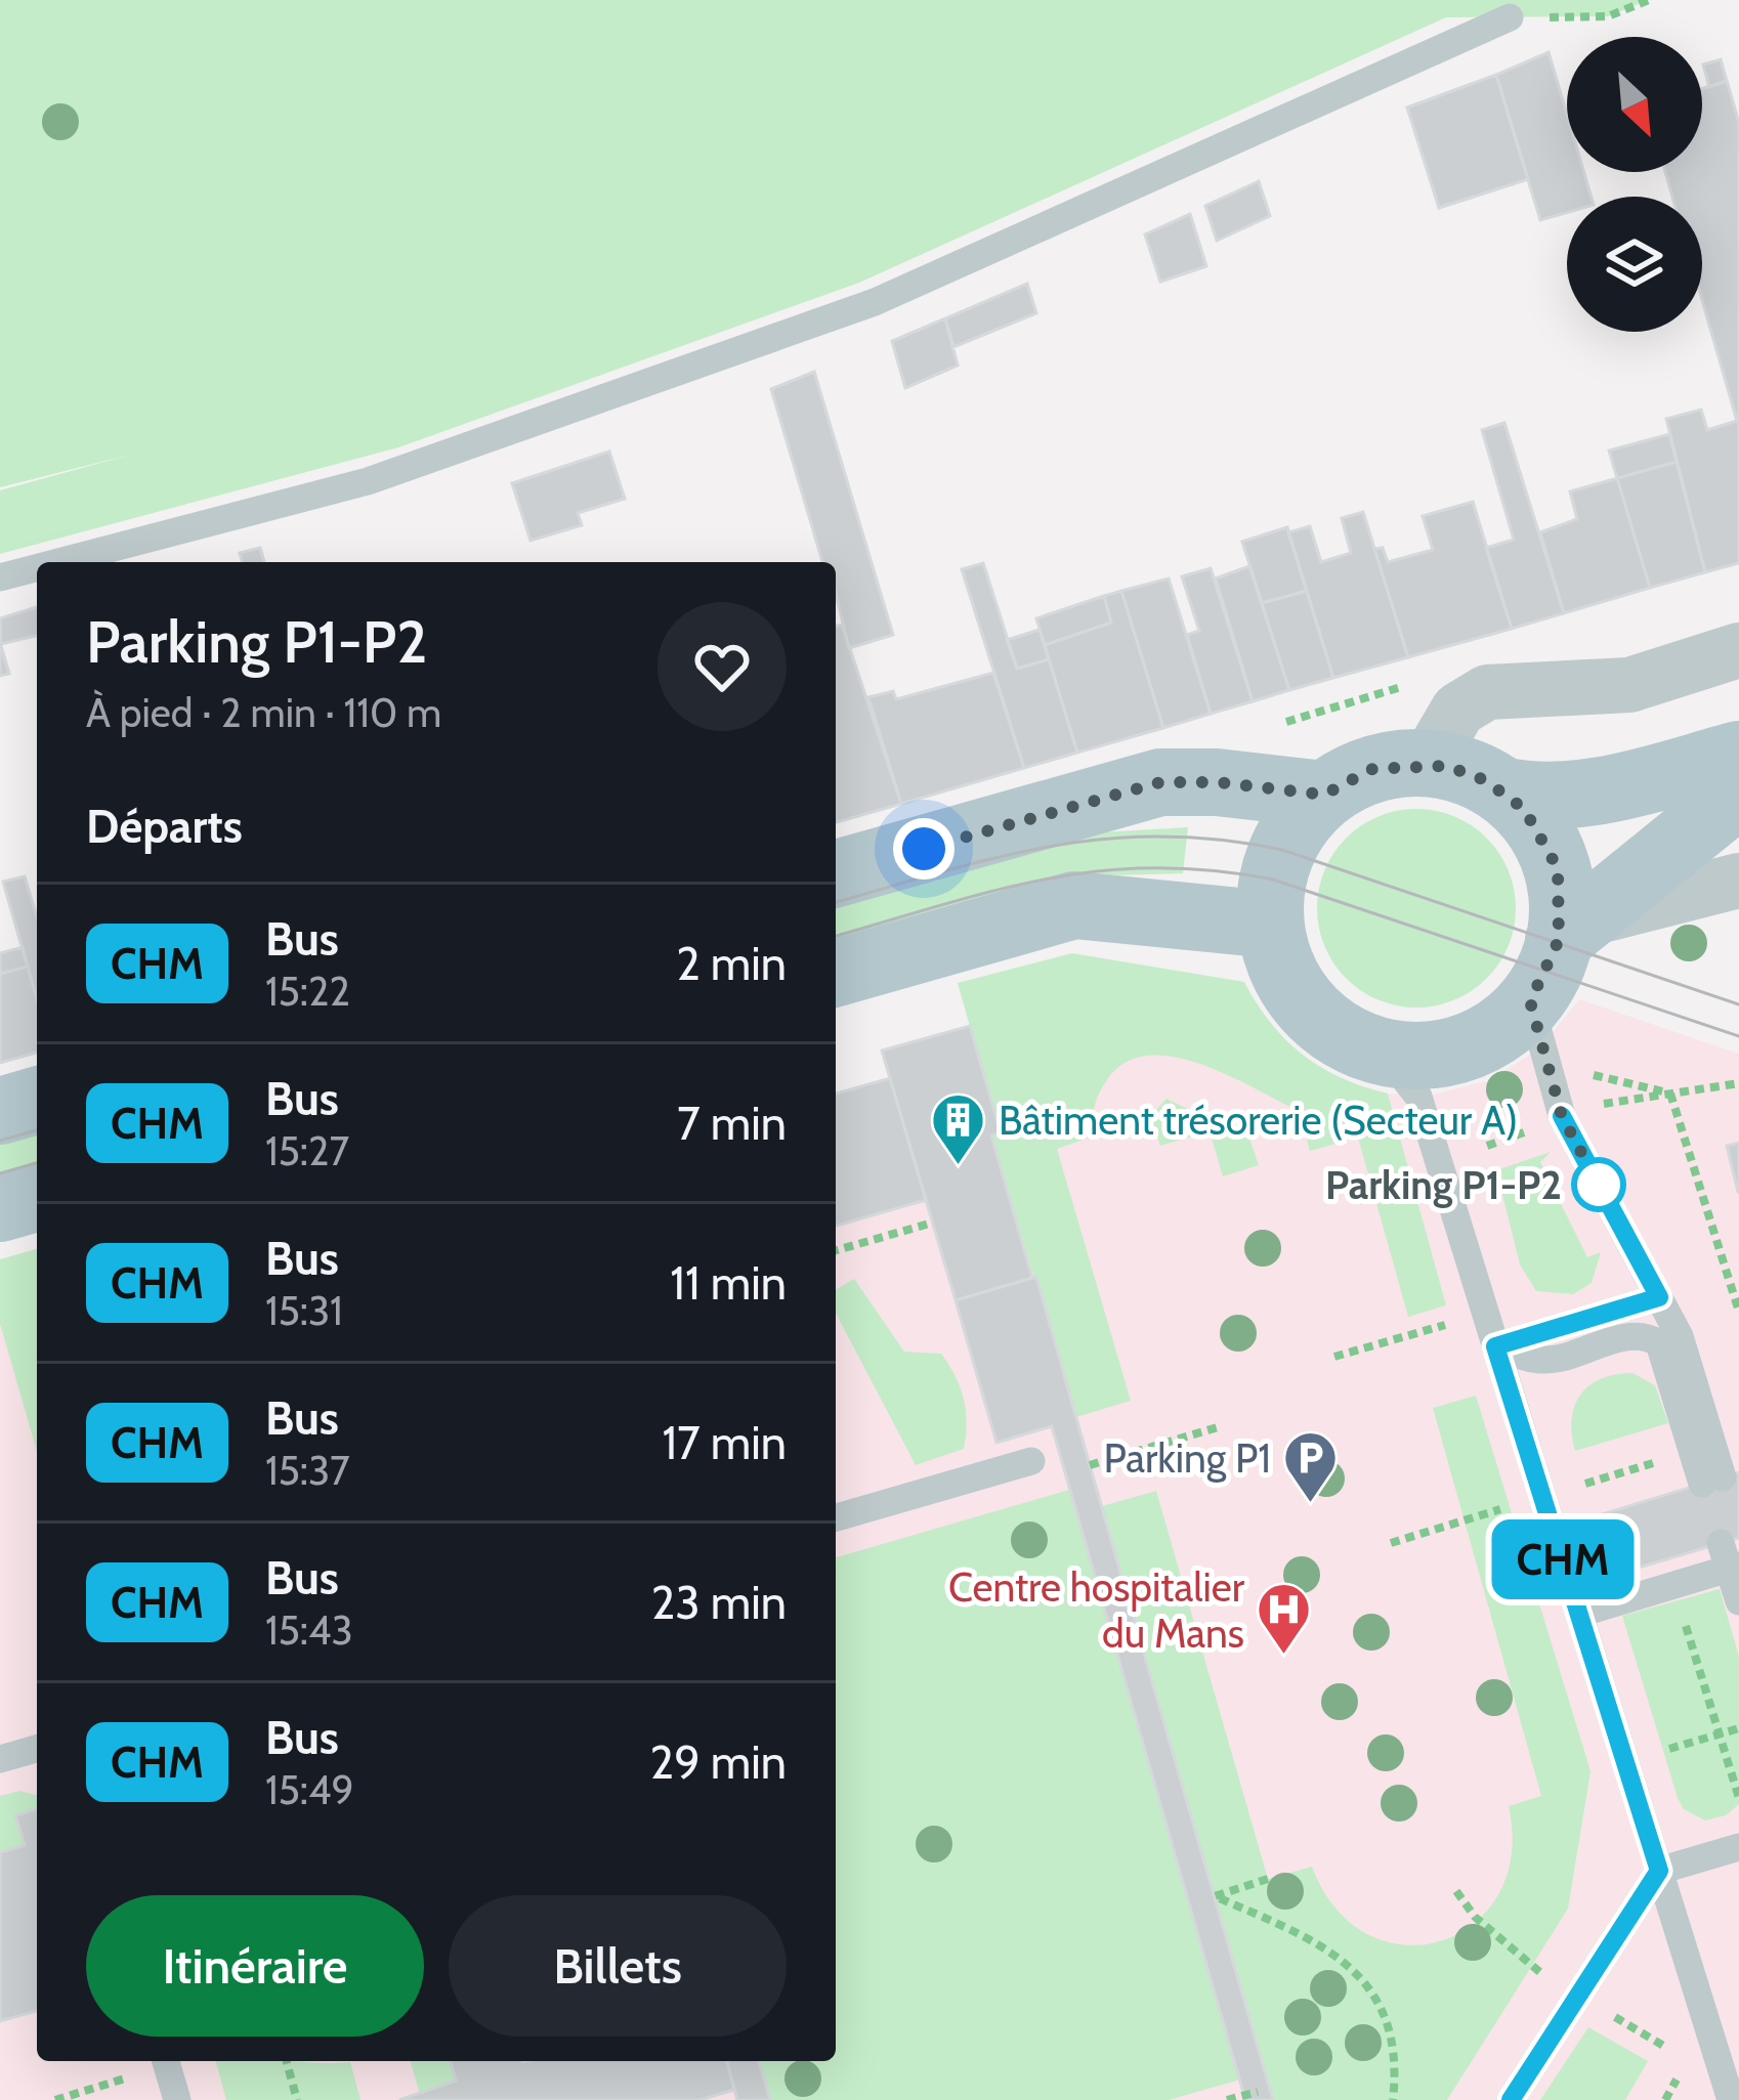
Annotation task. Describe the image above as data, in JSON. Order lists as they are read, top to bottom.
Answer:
{
  "places": {
    "building": ["Bâtiment trésorerie (Secteur A)"],
    "other": ["Parking P1-P2"],
    "parking": ["Parking P1"],
    "hospital": ["Centre hospitalier du Mans"]
  },
  "lines": ["bus line CHM"],
  "north": "bottom right",
  "page": {
    "on_map": "CHM",
    "heading": [
      ["Parking P1-P2", "À pied · 2 min · 110 m"],
      "Départs"
    ],
    "list": [
      {
        "mark": "CHM",
        "name": "Bus",
        "note": "15:22",
        "value": "2 min"
      },
      {
        "mark": "CHM",
        "name": "Bus",
        "note": "15:27",
        "value": "7 min"
      },
      {
        "mark": "CHM",
        "name": "Bus",
        "note": "15:31",
        "value": "11 min"
      },
      {
        "mark": "CHM",
        "name": "Bus",
        "note": "15:37",
        "value": "17 min"
      },
      {
        "mark": "CHM",
        "name": "Bus",
        "note": "15:43",
        "value": "23 min"
      },
      {
        "mark": "CHM",
        "name": "Bus",
        "note": "15:49",
        "value": "29 min"
      }
    ],
    "buttons": ["Itinéraire", "Billets"]
  }
}
